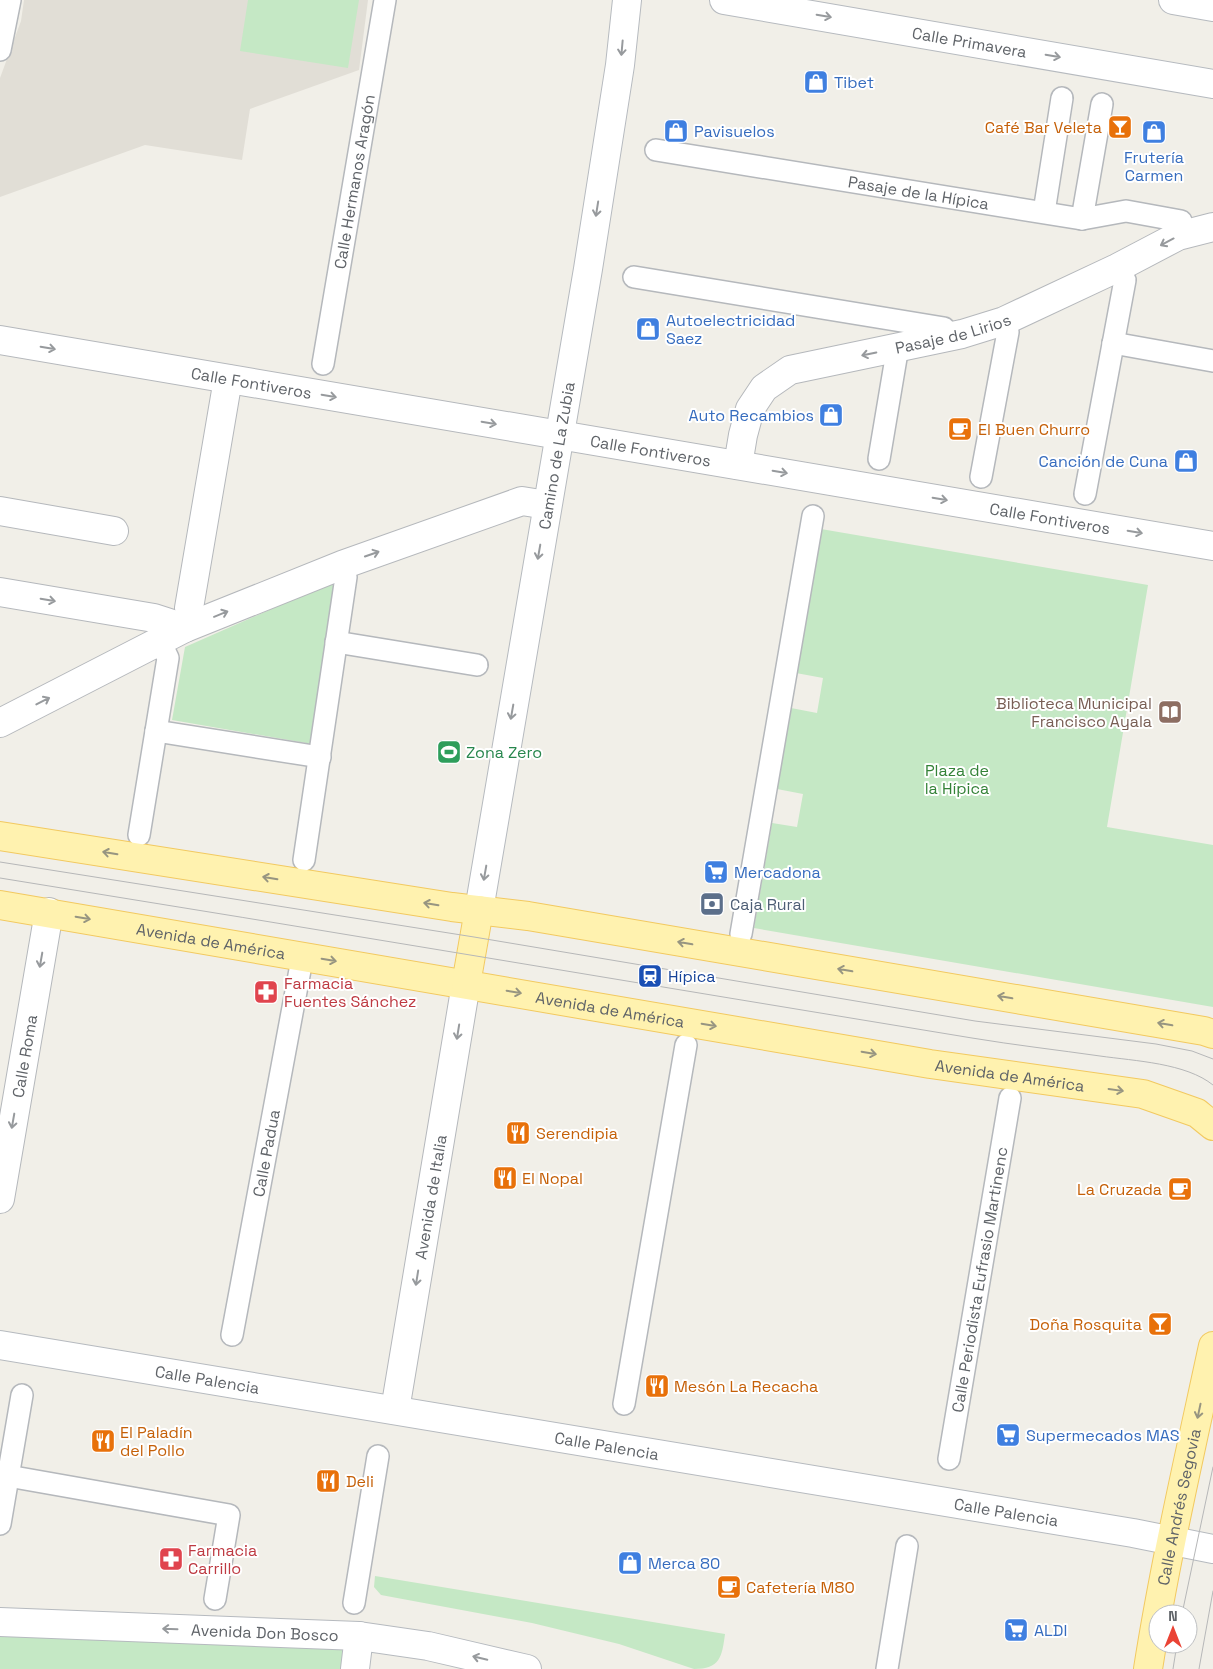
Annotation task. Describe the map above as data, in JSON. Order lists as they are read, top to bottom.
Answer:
{
  "streets": {
    "main road": ["Avenida de América", "Calle Andrés Segovia"],
    "street": [
      "Calle Primavera",
      "Calle Hermanos Aragón",
      "Pasaje de la Hípica",
      "Pasaje de Lirios",
      "Calle Fontiveros",
      "Camino de La Zubia",
      "Calle Roma",
      "Calle Padua",
      "Avenida de Italia",
      "Calle Periodista Eufrasio Martinenc",
      "Calle Palencia",
      "Avenida Don Bosco"
    ]
  },
  "crossings": [
    ["Pasaje de Lirios", "Calle Fontiveros"],
    ["Calle Fontiveros", "Camino de La Zubia"],
    ["Avenida de América", "Calle Roma"],
    ["Avenida de América", "Avenida de Italia"],
    ["Avenida de Italia", "Calle Palencia"],
    ["Calle Palencia", "Calle Andrés Segovia"]
  ],
  "one_way": [
    "Calle Primavera",
    "Pasaje de Lirios",
    "Calle Roma",
    "Calle Andrés Segovia",
    "Avenida Don Bosco"
  ],
  "parks": ["Plaza de la Hípica"],
  "places": {
    "shop": [
      "Tibet",
      "Pavisuelos",
      "Frutería Carmen",
      "Autoelectricidad Saez",
      "Auto Recambios",
      "Canción de Cuna",
      "Merca 80"
    ],
    "bar": ["Café Bar Veleta", "Doña Rosquita"],
    "cafe": ["El Buen Churro", "La Cruzada", "Cafetería M80"],
    "library": ["Biblioteca Municipal Francisco Ayala"],
    "sports": ["Zona Zero"],
    "supermarket": ["Mercadona", "Supermecados MAS", "ALDI"],
    "bank": ["Caja Rural"],
    "station": ["Hípica"],
    "pharmacy": ["Farmacia Fuentes Sánchez", "Farmacia Carrillo"],
    "restaurant": [
      "Serendipia",
      "El Nopal",
      "Mesón La Recacha",
      "El Paladín del Pollo",
      "Deli"
    ]
  },
  "north": "top"
}
